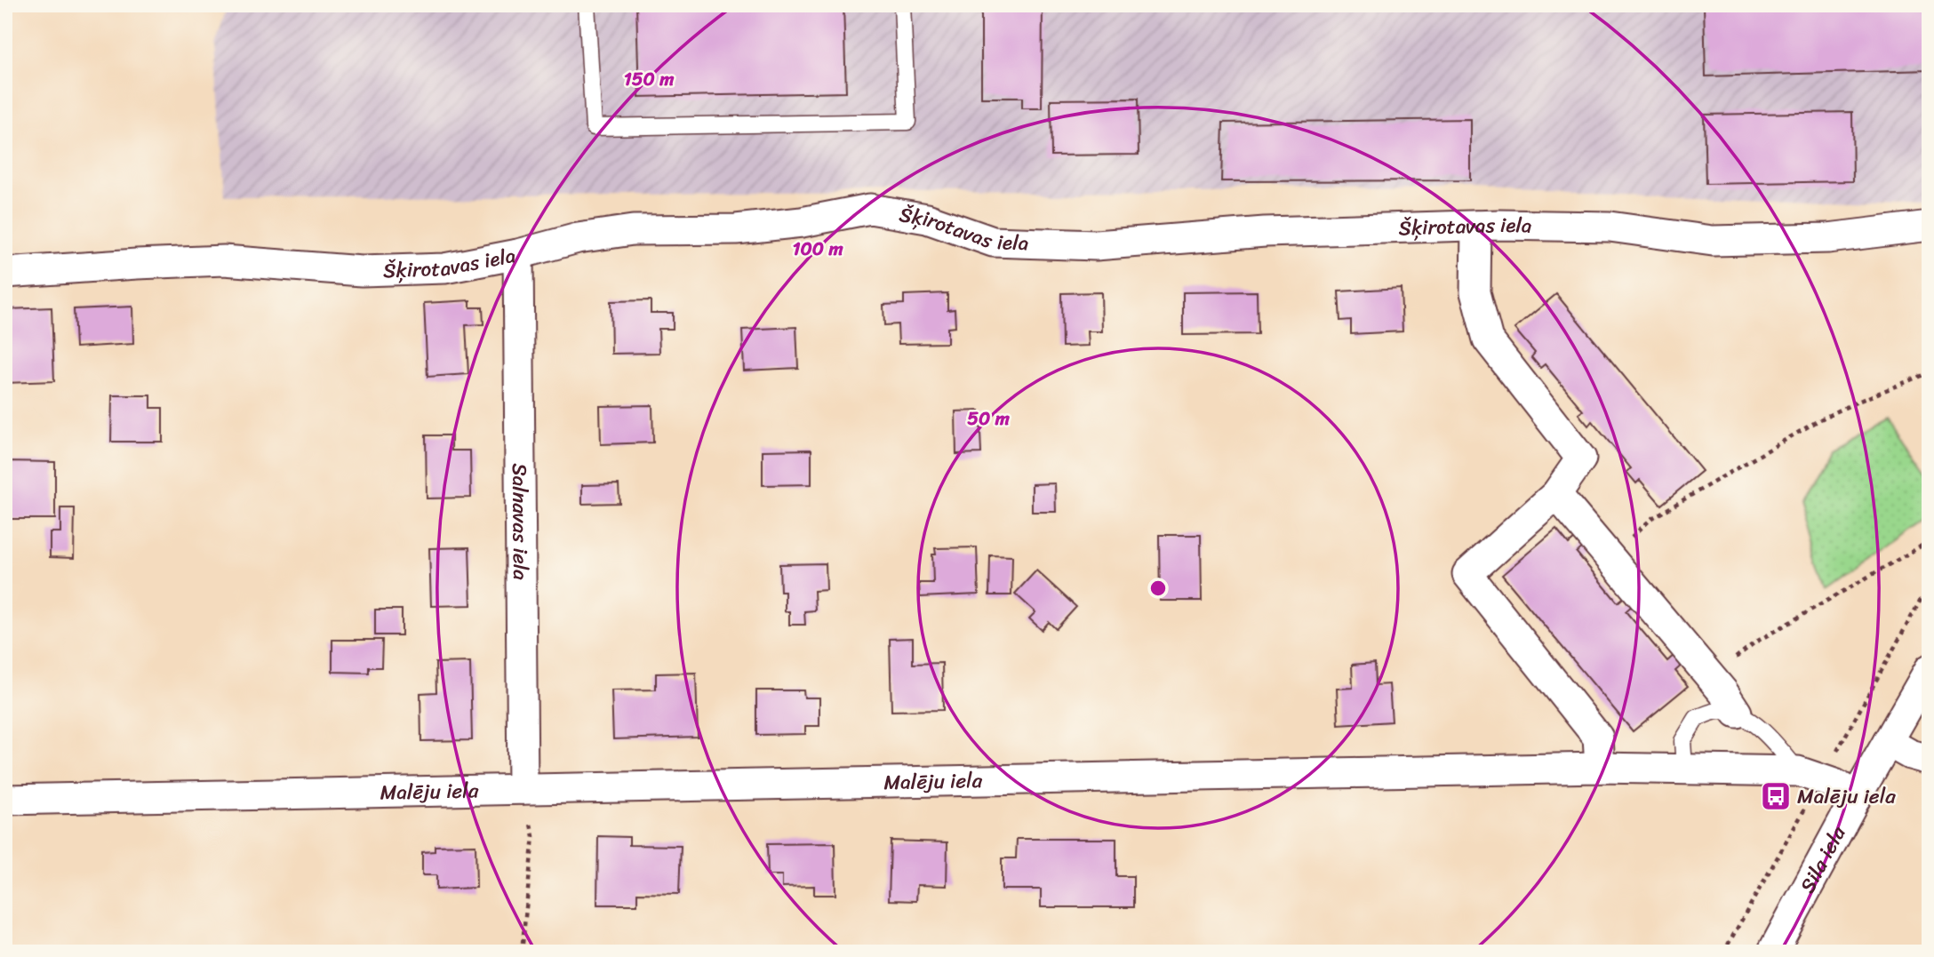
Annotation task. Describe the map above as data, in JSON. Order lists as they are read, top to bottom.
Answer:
{
  "streets": {
    "street": [
      "Šķirotavas iela",
      "Salnavas iela",
      "Malēju iela",
      "Sila iela"
    ]
  },
  "crossings": [
    ["Šķirotavas iela", "Salnavas iela"],
    ["Salnavas iela", "Malēju iela"],
    ["Malēju iela", "Sila iela"]
  ],
  "places": {
    "bus stop": ["Malēju iela"]
  },
  "rings": ["150 m", "100 m", "50 m"]
}
